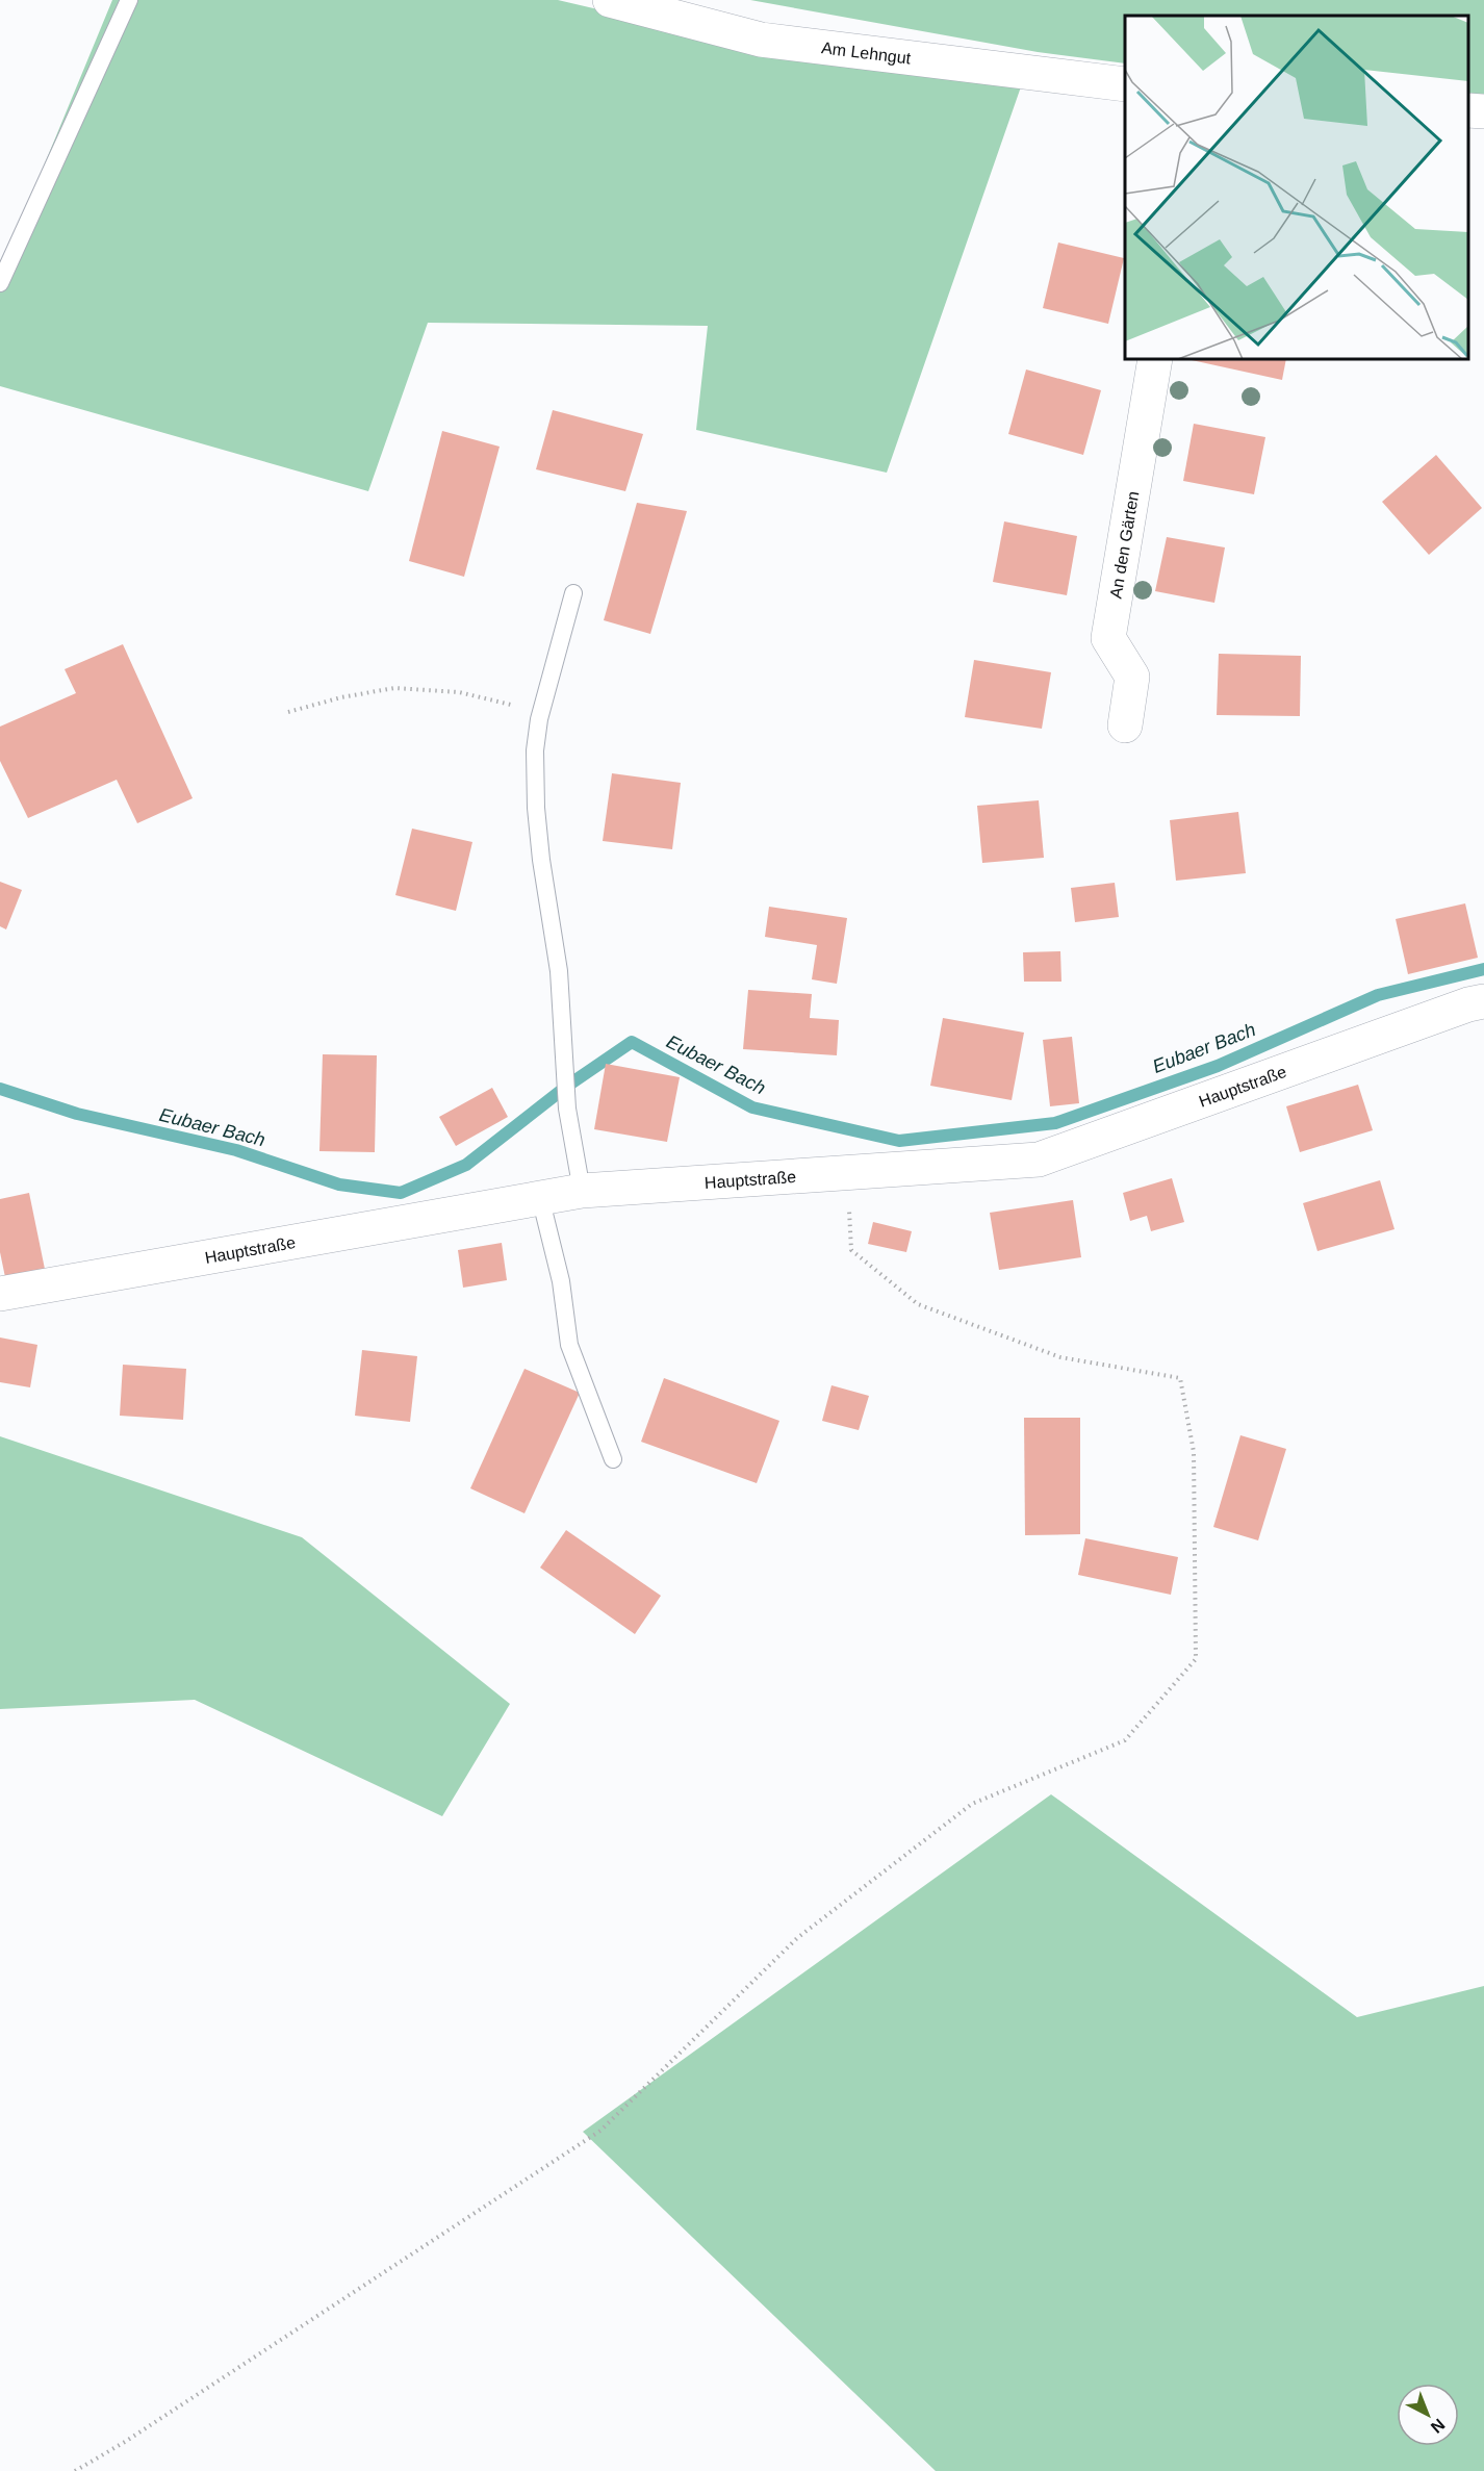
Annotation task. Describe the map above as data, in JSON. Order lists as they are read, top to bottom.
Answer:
{
  "streets": {
    "street": ["Am Lehngut", "An den Gärten", "Hauptstraße"]
  },
  "water": ["Eubaer Bach"],
  "north": "bottom right"
}
